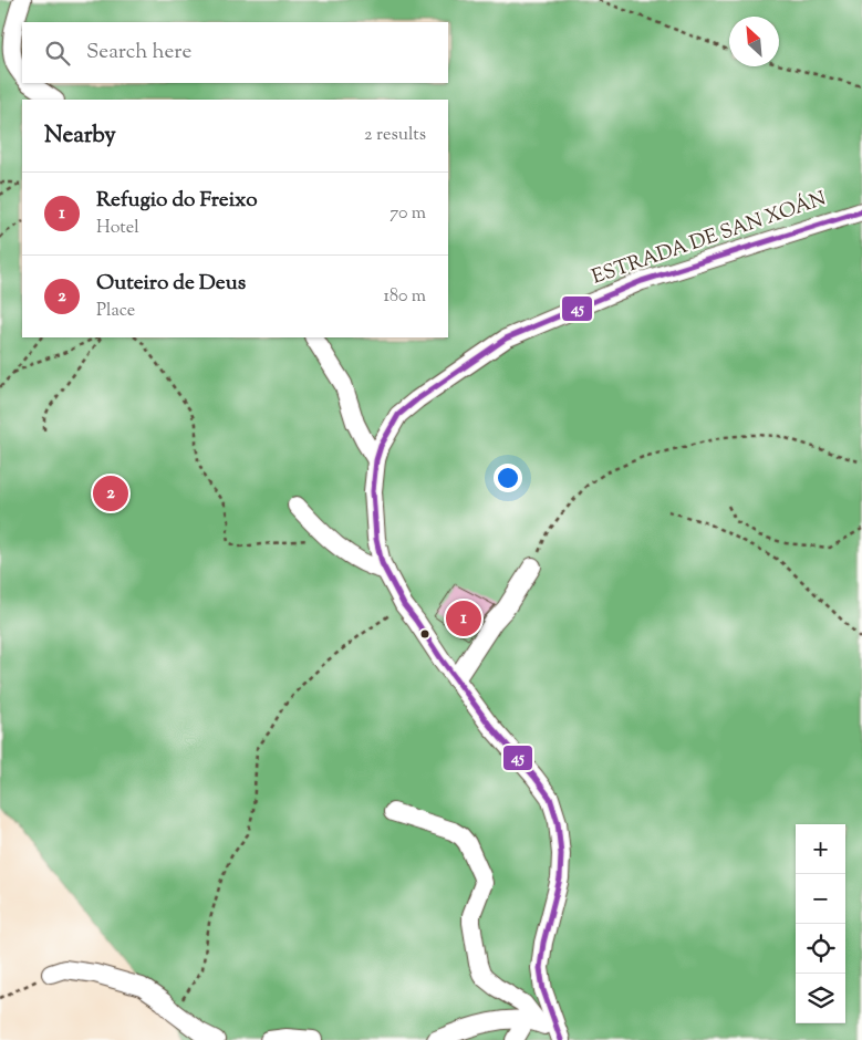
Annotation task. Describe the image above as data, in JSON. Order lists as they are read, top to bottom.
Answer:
{
  "streets": {
    "street": ["ESTRADA DE SAN XOÁN"]
  },
  "lines": ["transit line 45"],
  "north": "top left",
  "page": {
    "search": "Search here",
    "heading": ["Nearby", "2 results"],
    "list": [
      {
        "mark": "1",
        "name": "Refugio do Freixo",
        "note": "Hotel",
        "value": "70 m"
      },
      {
        "mark": "2",
        "name": "Outeiro de Deus",
        "note": "Place",
        "value": "180 m"
      }
    ],
    "pins": ["2", "1"],
    "map_buttons": ["+", "−"]
  }
}
